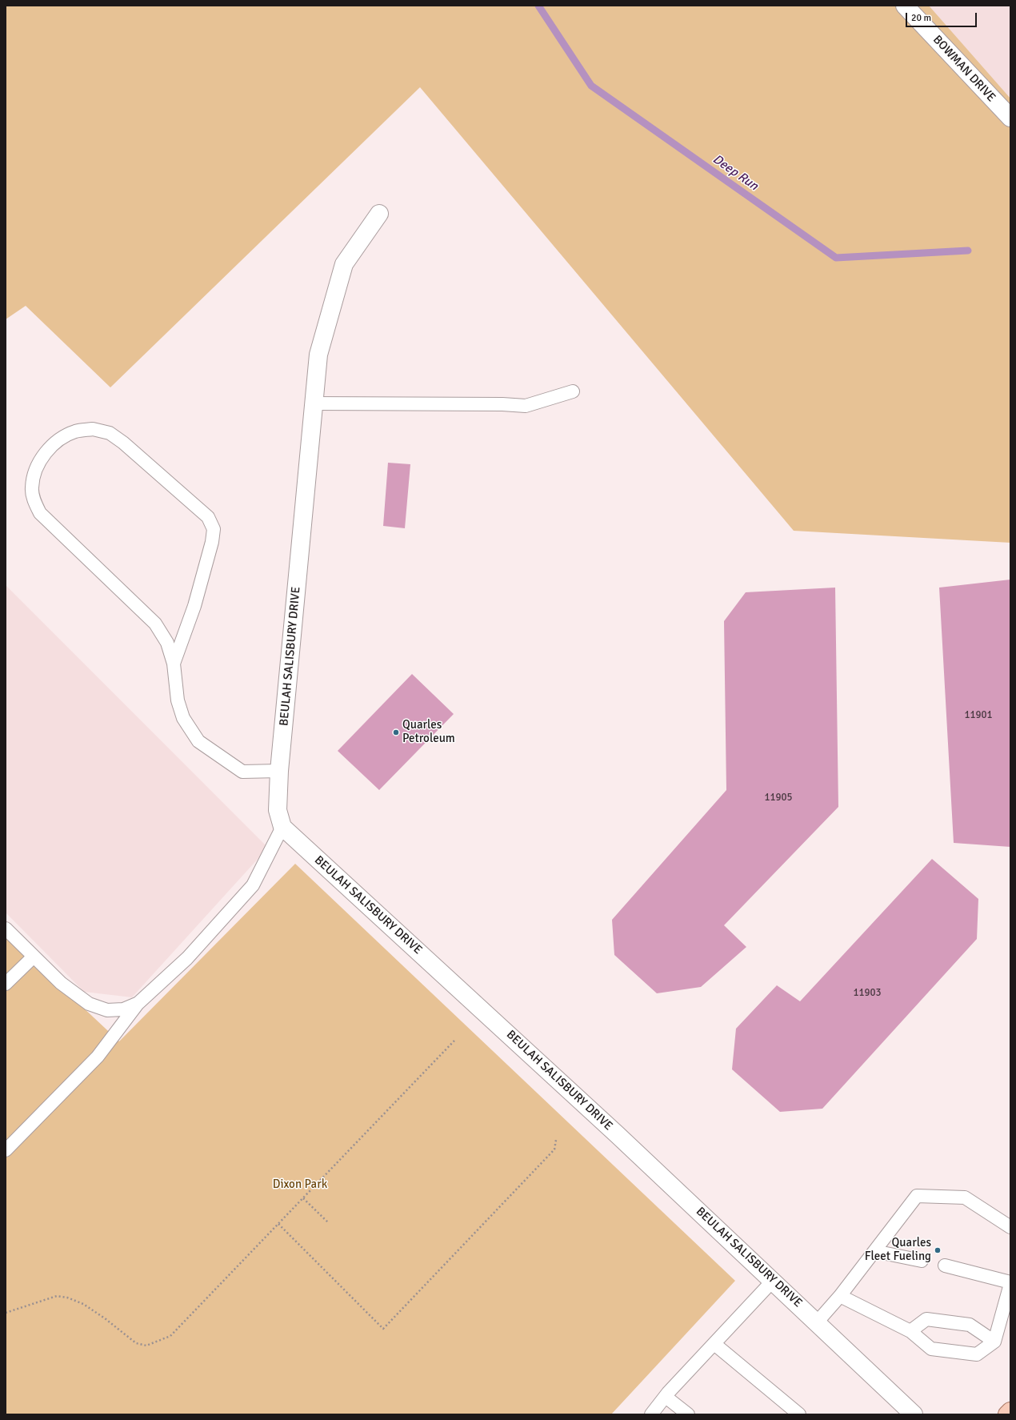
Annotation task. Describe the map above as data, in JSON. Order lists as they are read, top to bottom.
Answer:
{
  "streets": {
    "street": ["BOWMAN DRIVE", "BEULAH SALISBURY DRIVE"]
  },
  "water": ["Deep Run"],
  "parks": ["Dixon Park"],
  "places": ["Quarles Petroleum", "Quarles Fleet Fueling"],
  "house_numbers": ["11901", "11905", "11903"],
  "scale_bar": "20 m"
}
